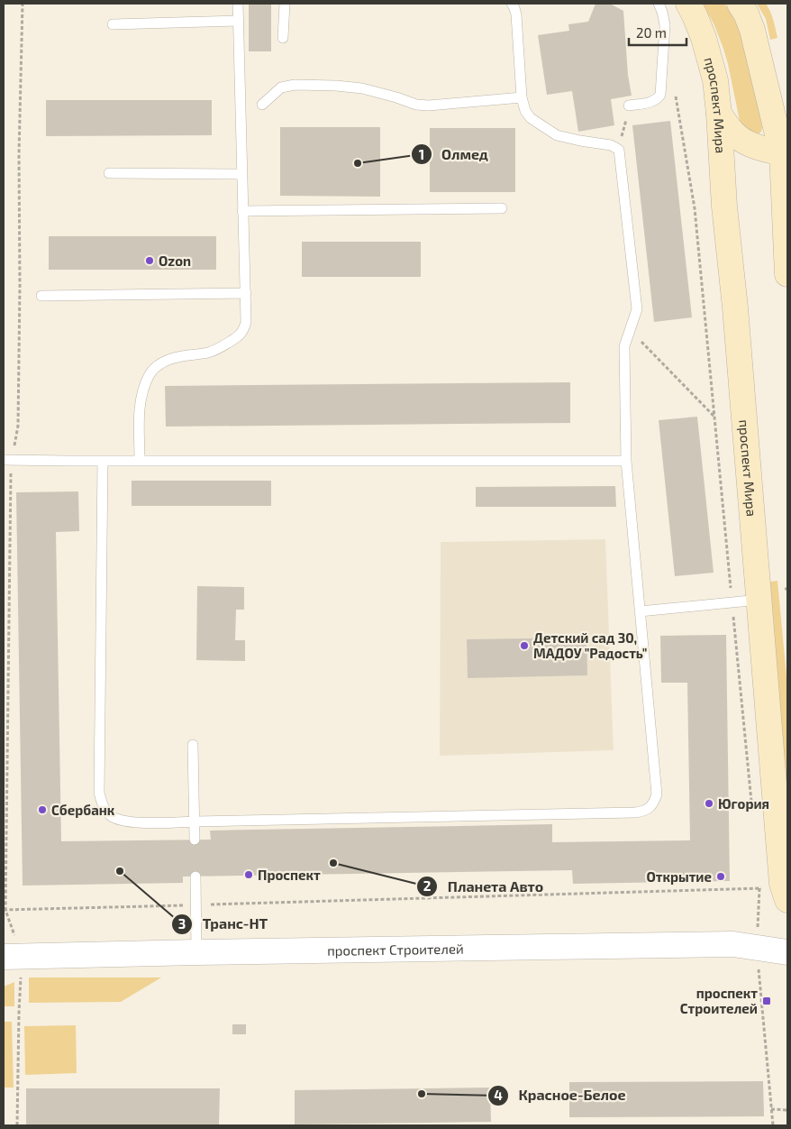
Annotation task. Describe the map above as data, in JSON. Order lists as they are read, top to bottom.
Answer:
{
  "streets": {
    "main road": ["проспект Мира"],
    "street": ["проспект Строителей"]
  },
  "places": {
    "other": [
      "Олмед",
      "Ozon",
      "Детский сад 30, МАДОУ \"Радость\"",
      "Югория",
      "Сбербанк",
      "Планета Авто",
      "Транс-НТ",
      "Проспект",
      "Открытие",
      "Красное-Белое"
    ],
    "transit": ["проспект Строителей"]
  },
  "scale_bar": "20 m"
}
